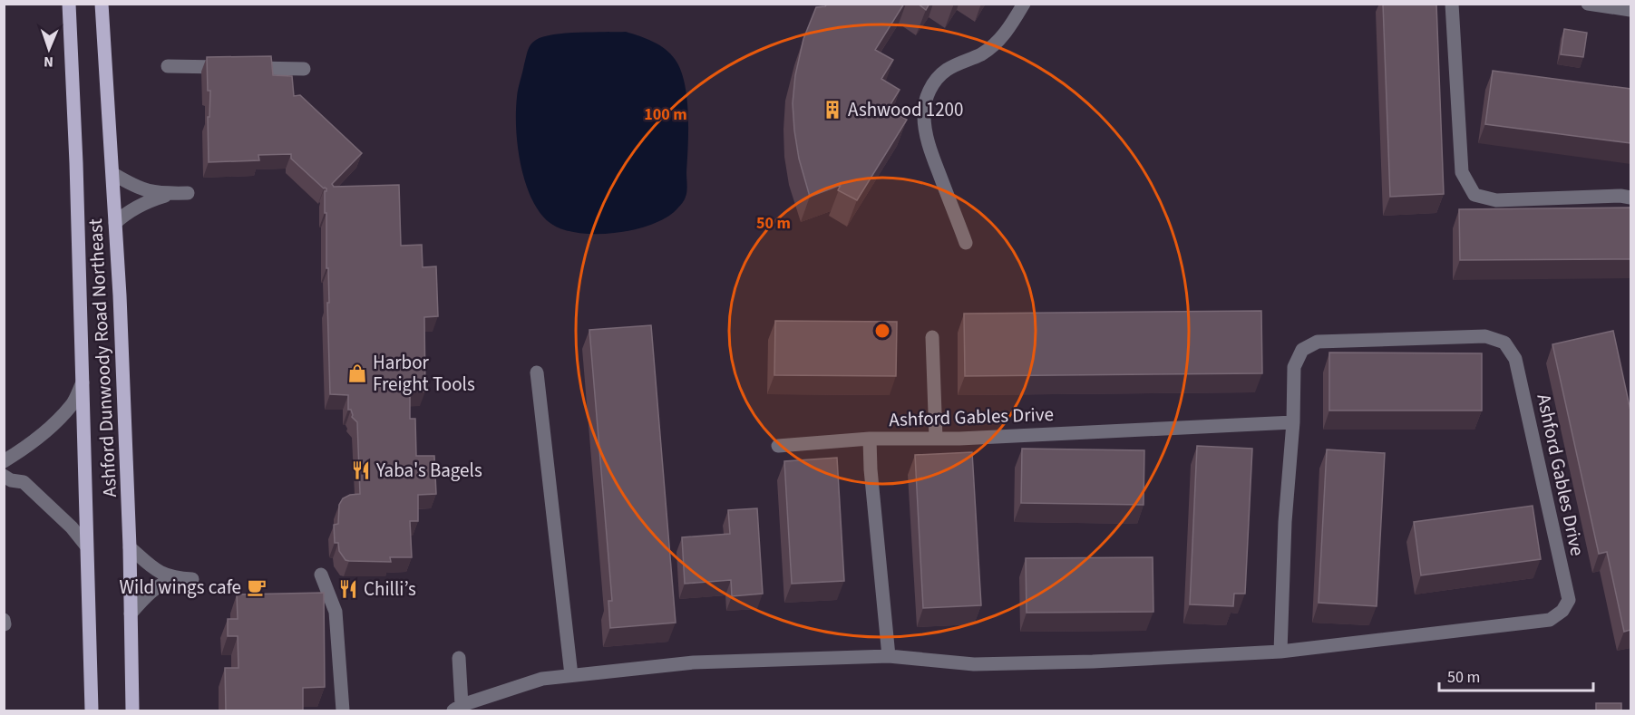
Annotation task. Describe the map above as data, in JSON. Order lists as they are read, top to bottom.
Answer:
{
  "streets": {
    "main road": ["Ashford Dunwoody Road Northeast"],
    "street": ["Ashford Gables Drive"]
  },
  "places": {
    "building": ["Ashwood 1200"],
    "shop": ["Harbor Freight Tools"],
    "restaurant": ["Yaba's Bagels", "Chilli’s"],
    "cafe": ["Wild wings cafe"]
  },
  "scale_bar": "50 m",
  "north": "bottom",
  "rings": ["100 m", "50 m"]
}
